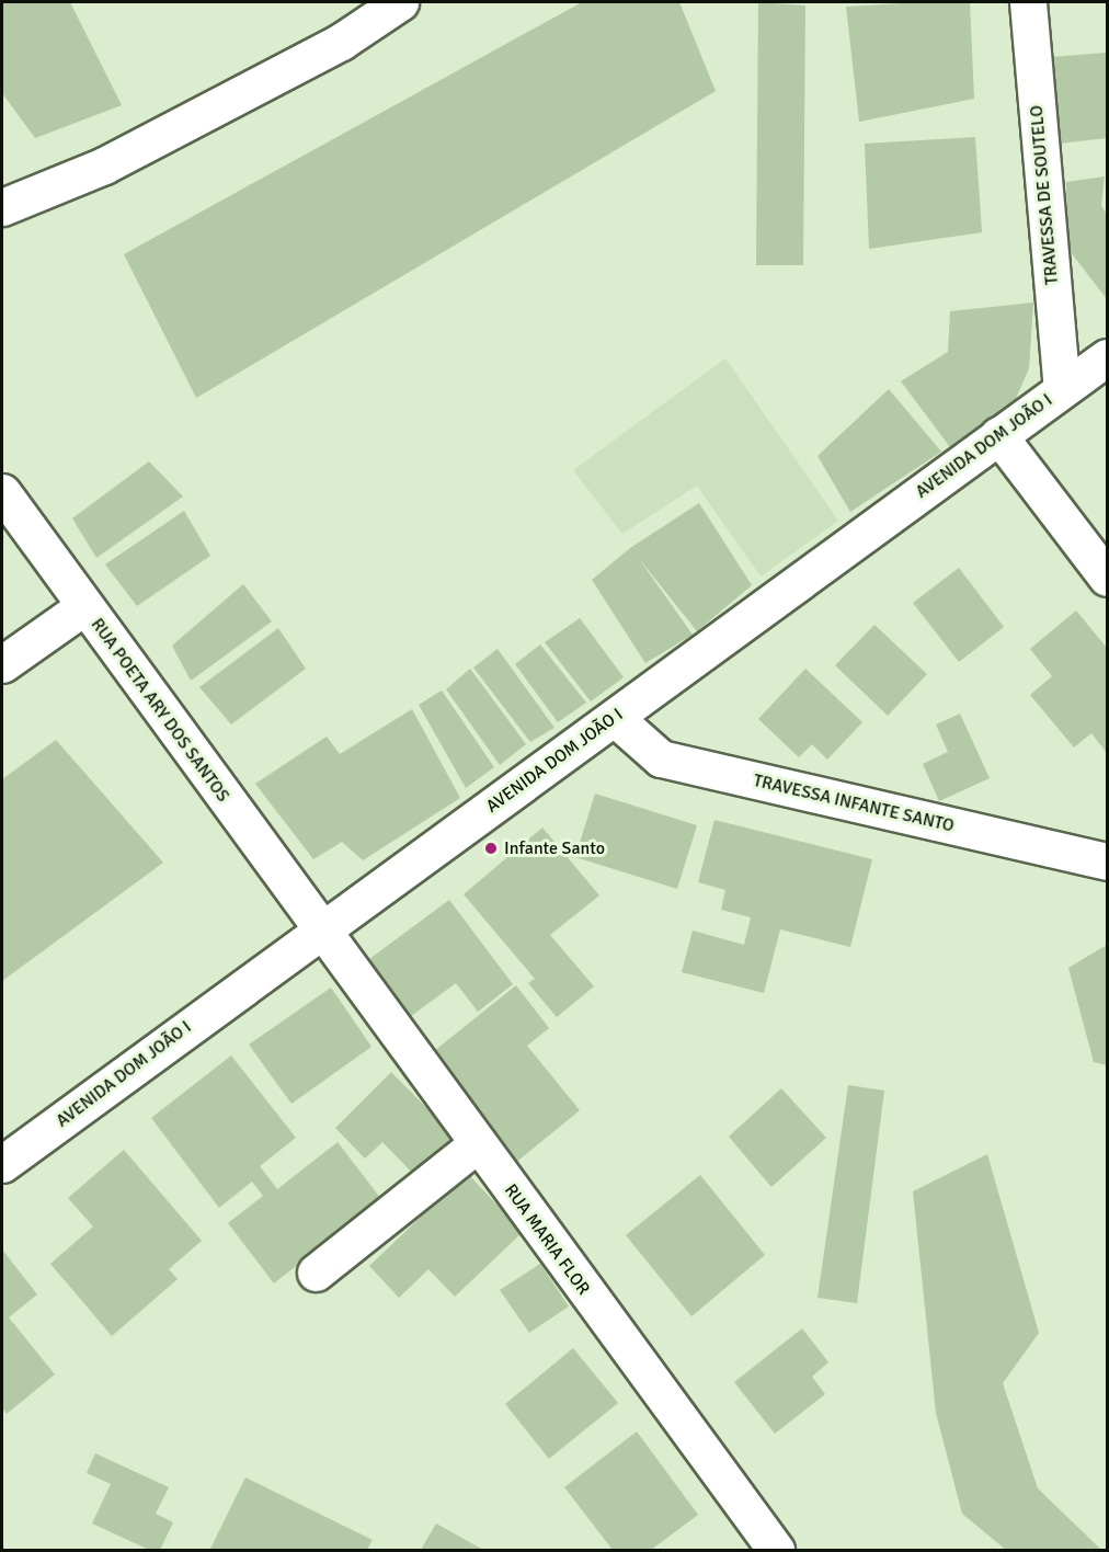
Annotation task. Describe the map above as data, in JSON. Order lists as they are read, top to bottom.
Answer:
{
  "streets": {
    "street": [
      "TRAVESSA DE SOUTELO",
      "AVENIDA DOM JOÃO I",
      "RUA POETA ARY DOS SANTOS",
      "TRAVESSA INFANTE SANTO",
      "RUA MARIA FLOR"
    ]
  },
  "crossings": [
    ["TRAVESSA DE SOUTELO", "AVENIDA DOM JOÃO I"],
    ["AVENIDA DOM JOÃO I", "RUA POETA ARY DOS SANTOS"],
    ["AVENIDA DOM JOÃO I", "TRAVESSA INFANTE SANTO"],
    ["AVENIDA DOM JOÃO I", "RUA MARIA FLOR"],
    ["RUA POETA ARY DOS SANTOS", "RUA MARIA FLOR"]
  ],
  "places": ["Infante Santo"]
}
